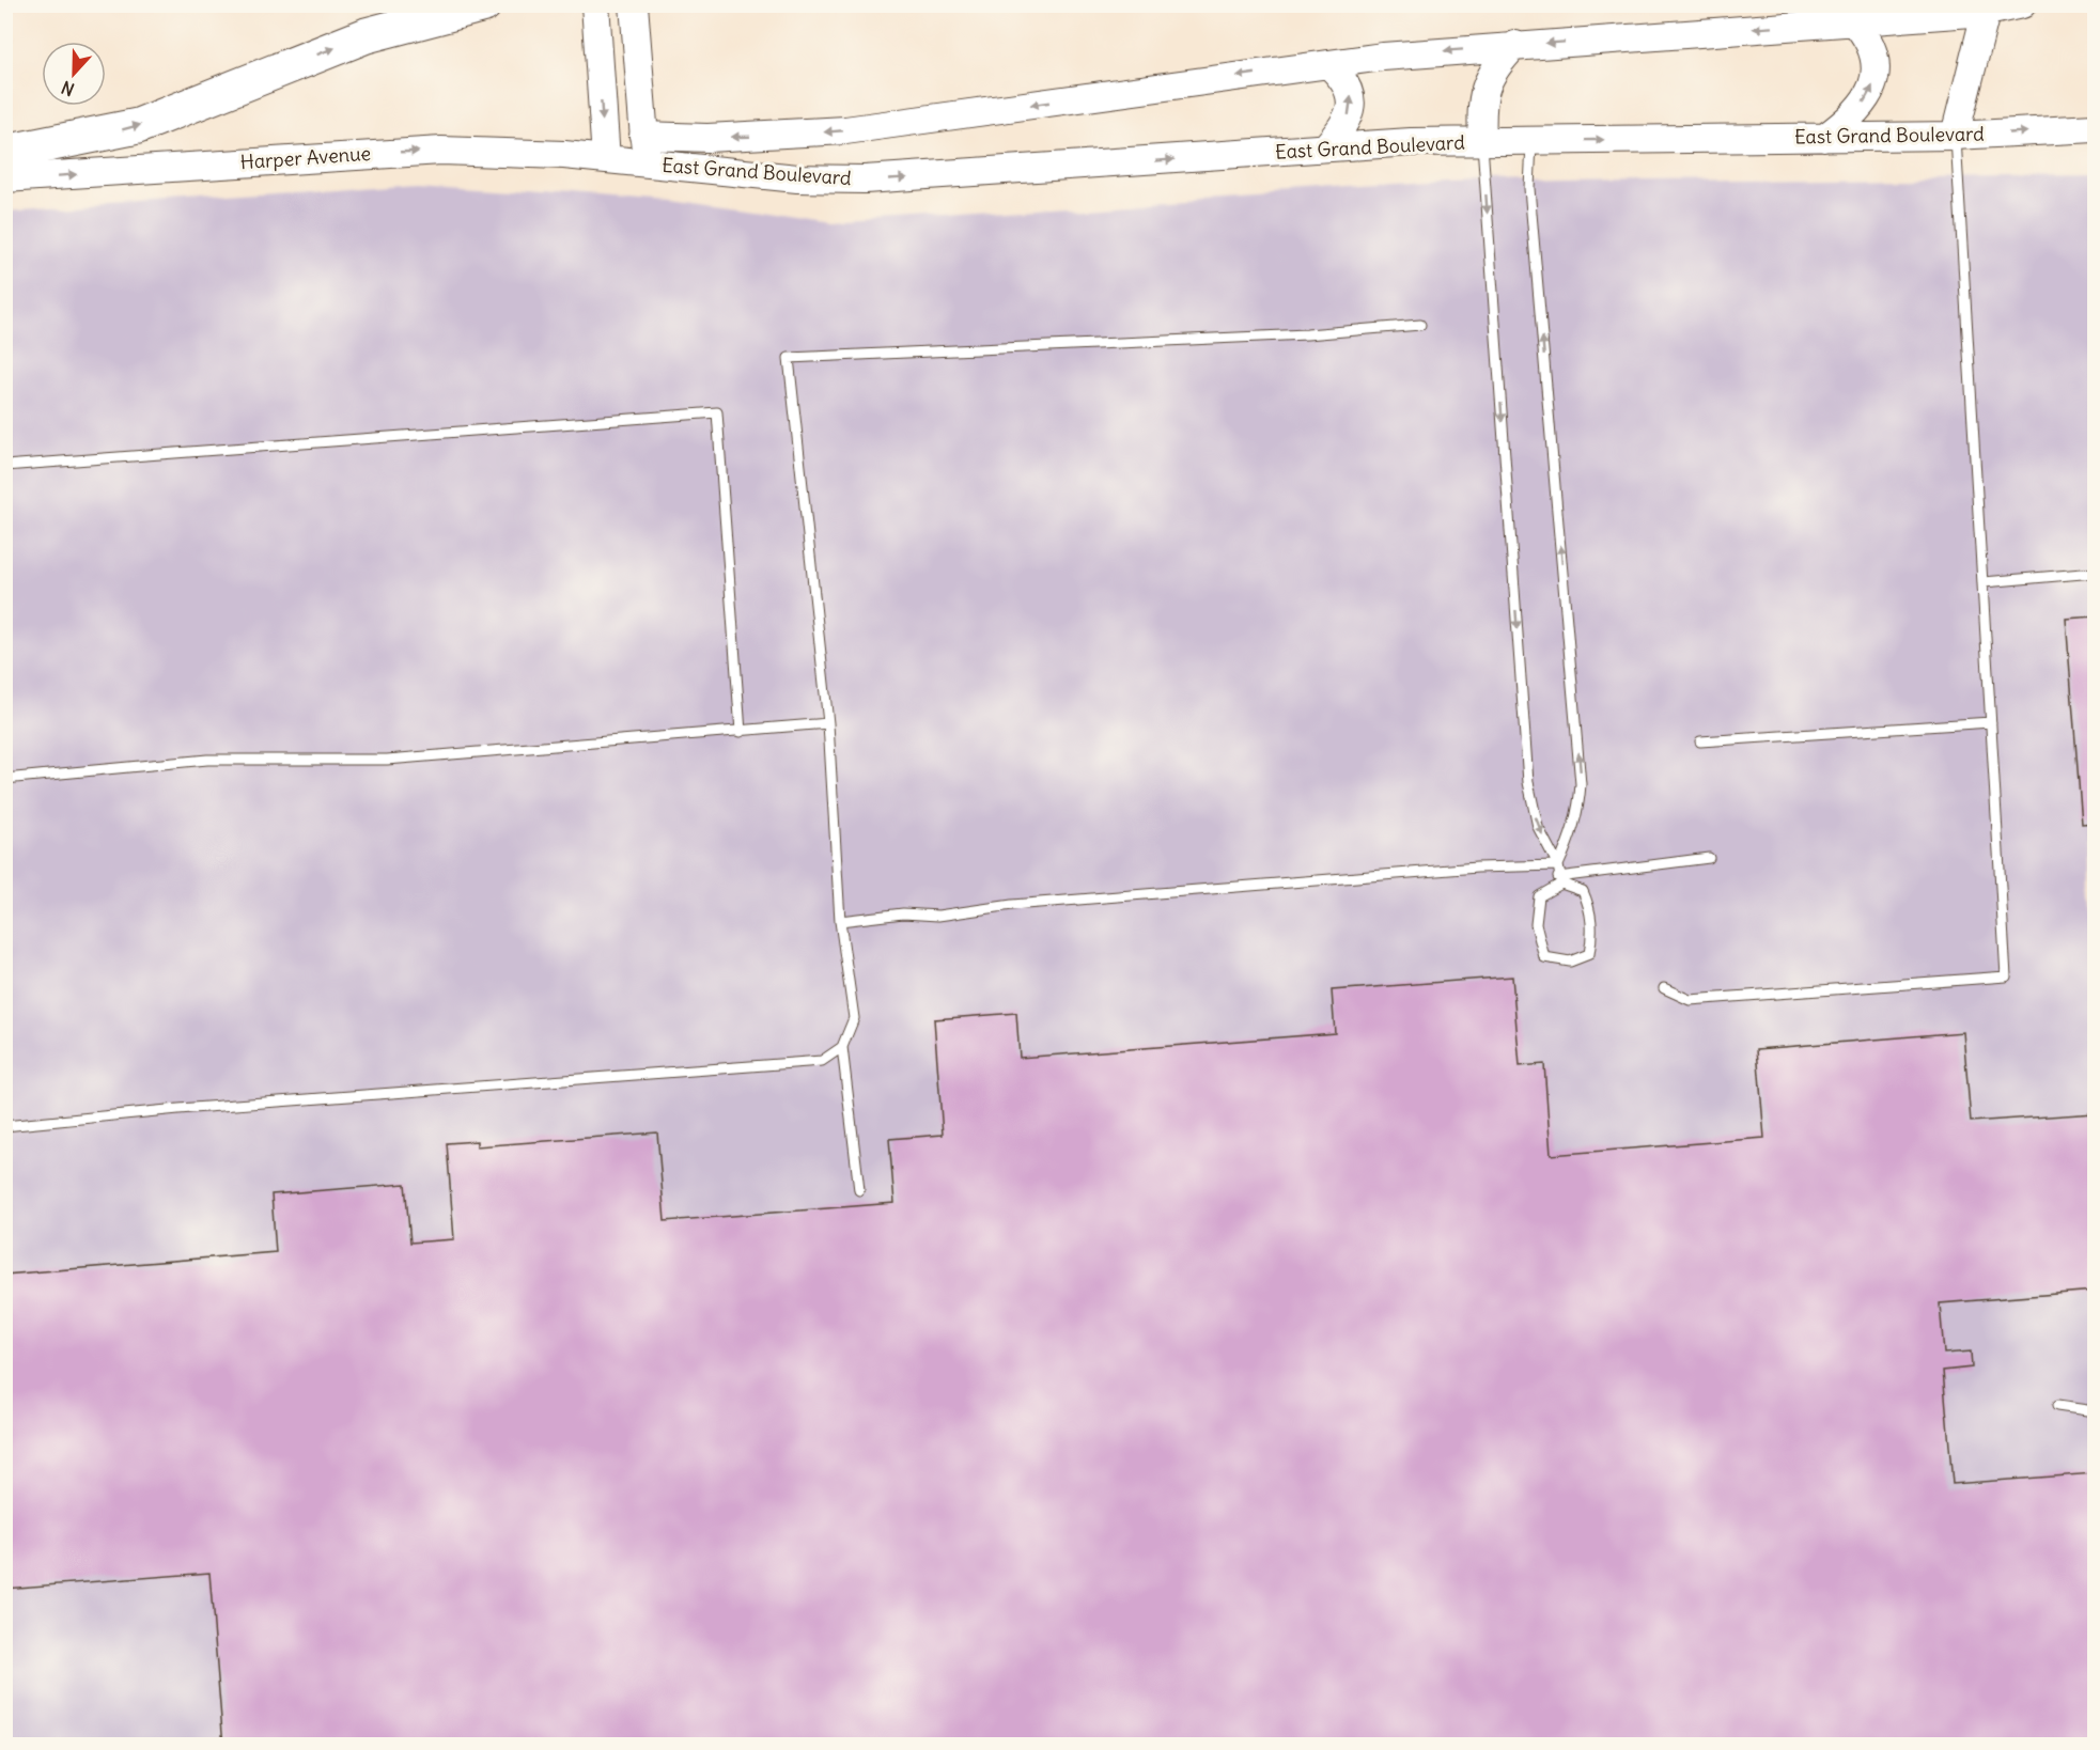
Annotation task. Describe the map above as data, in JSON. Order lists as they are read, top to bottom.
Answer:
{
  "streets": {
    "main road": ["East Grand Boulevard", "Harper Avenue"]
  },
  "crossings": [
    ["East Grand Boulevard", "Harper Avenue"]
  ],
  "one_way": ["Harper Avenue"],
  "north": "bottom"
}
